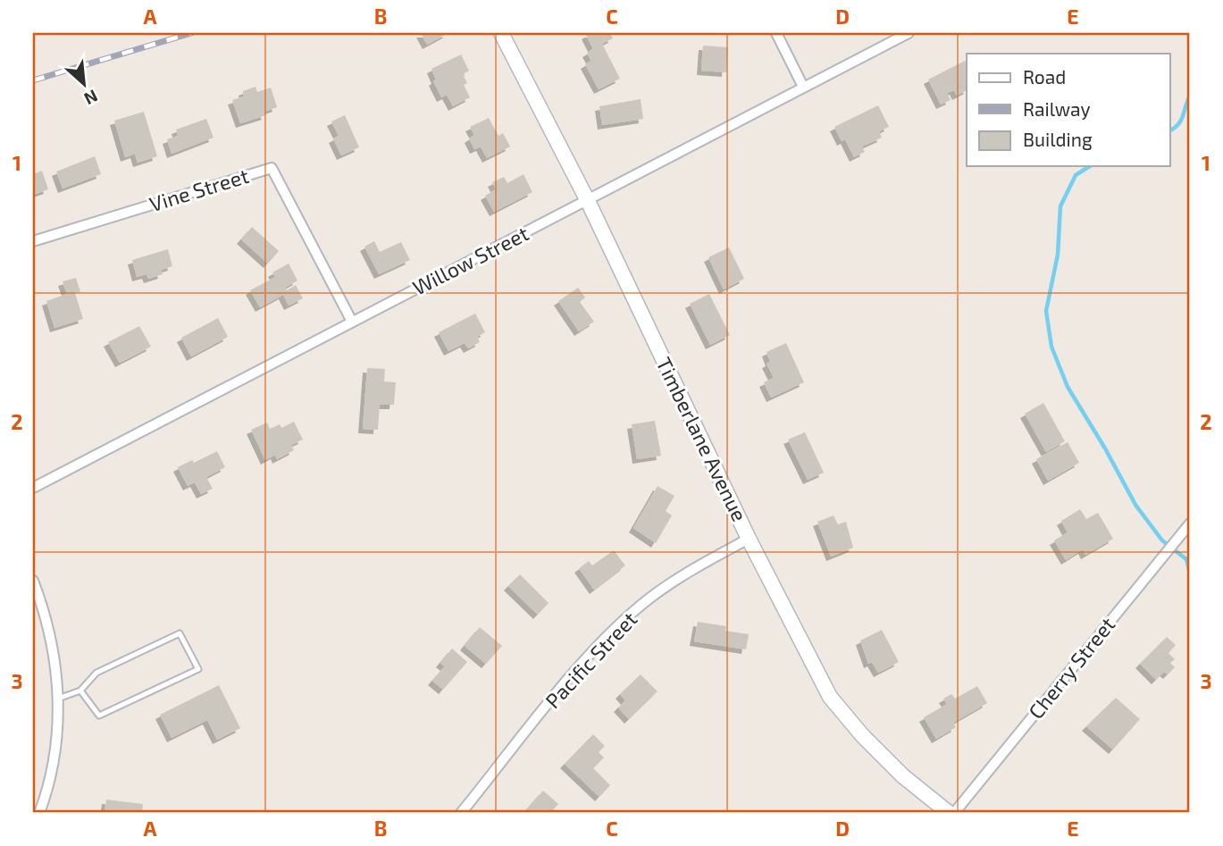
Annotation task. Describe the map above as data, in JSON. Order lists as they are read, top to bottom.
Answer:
{
  "streets": {
    "street": [
      "Vine Street",
      "Willow Street",
      "Timberlane Avenue",
      "Pacific Street",
      "Cherry Street"
    ]
  },
  "crossings": [
    ["Vine Street", "Willow Street"],
    ["Willow Street", "Timberlane Avenue"],
    ["Timberlane Avenue", "Pacific Street"]
  ],
  "legend": ["Road", "Railway", "Building"],
  "north": "bottom right",
  "grid": {
    "columns": [
      "A",
      "B",
      "C",
      "D",
      "E"
    ],
    "rows": ["1", "2", "3"]
  }
}
